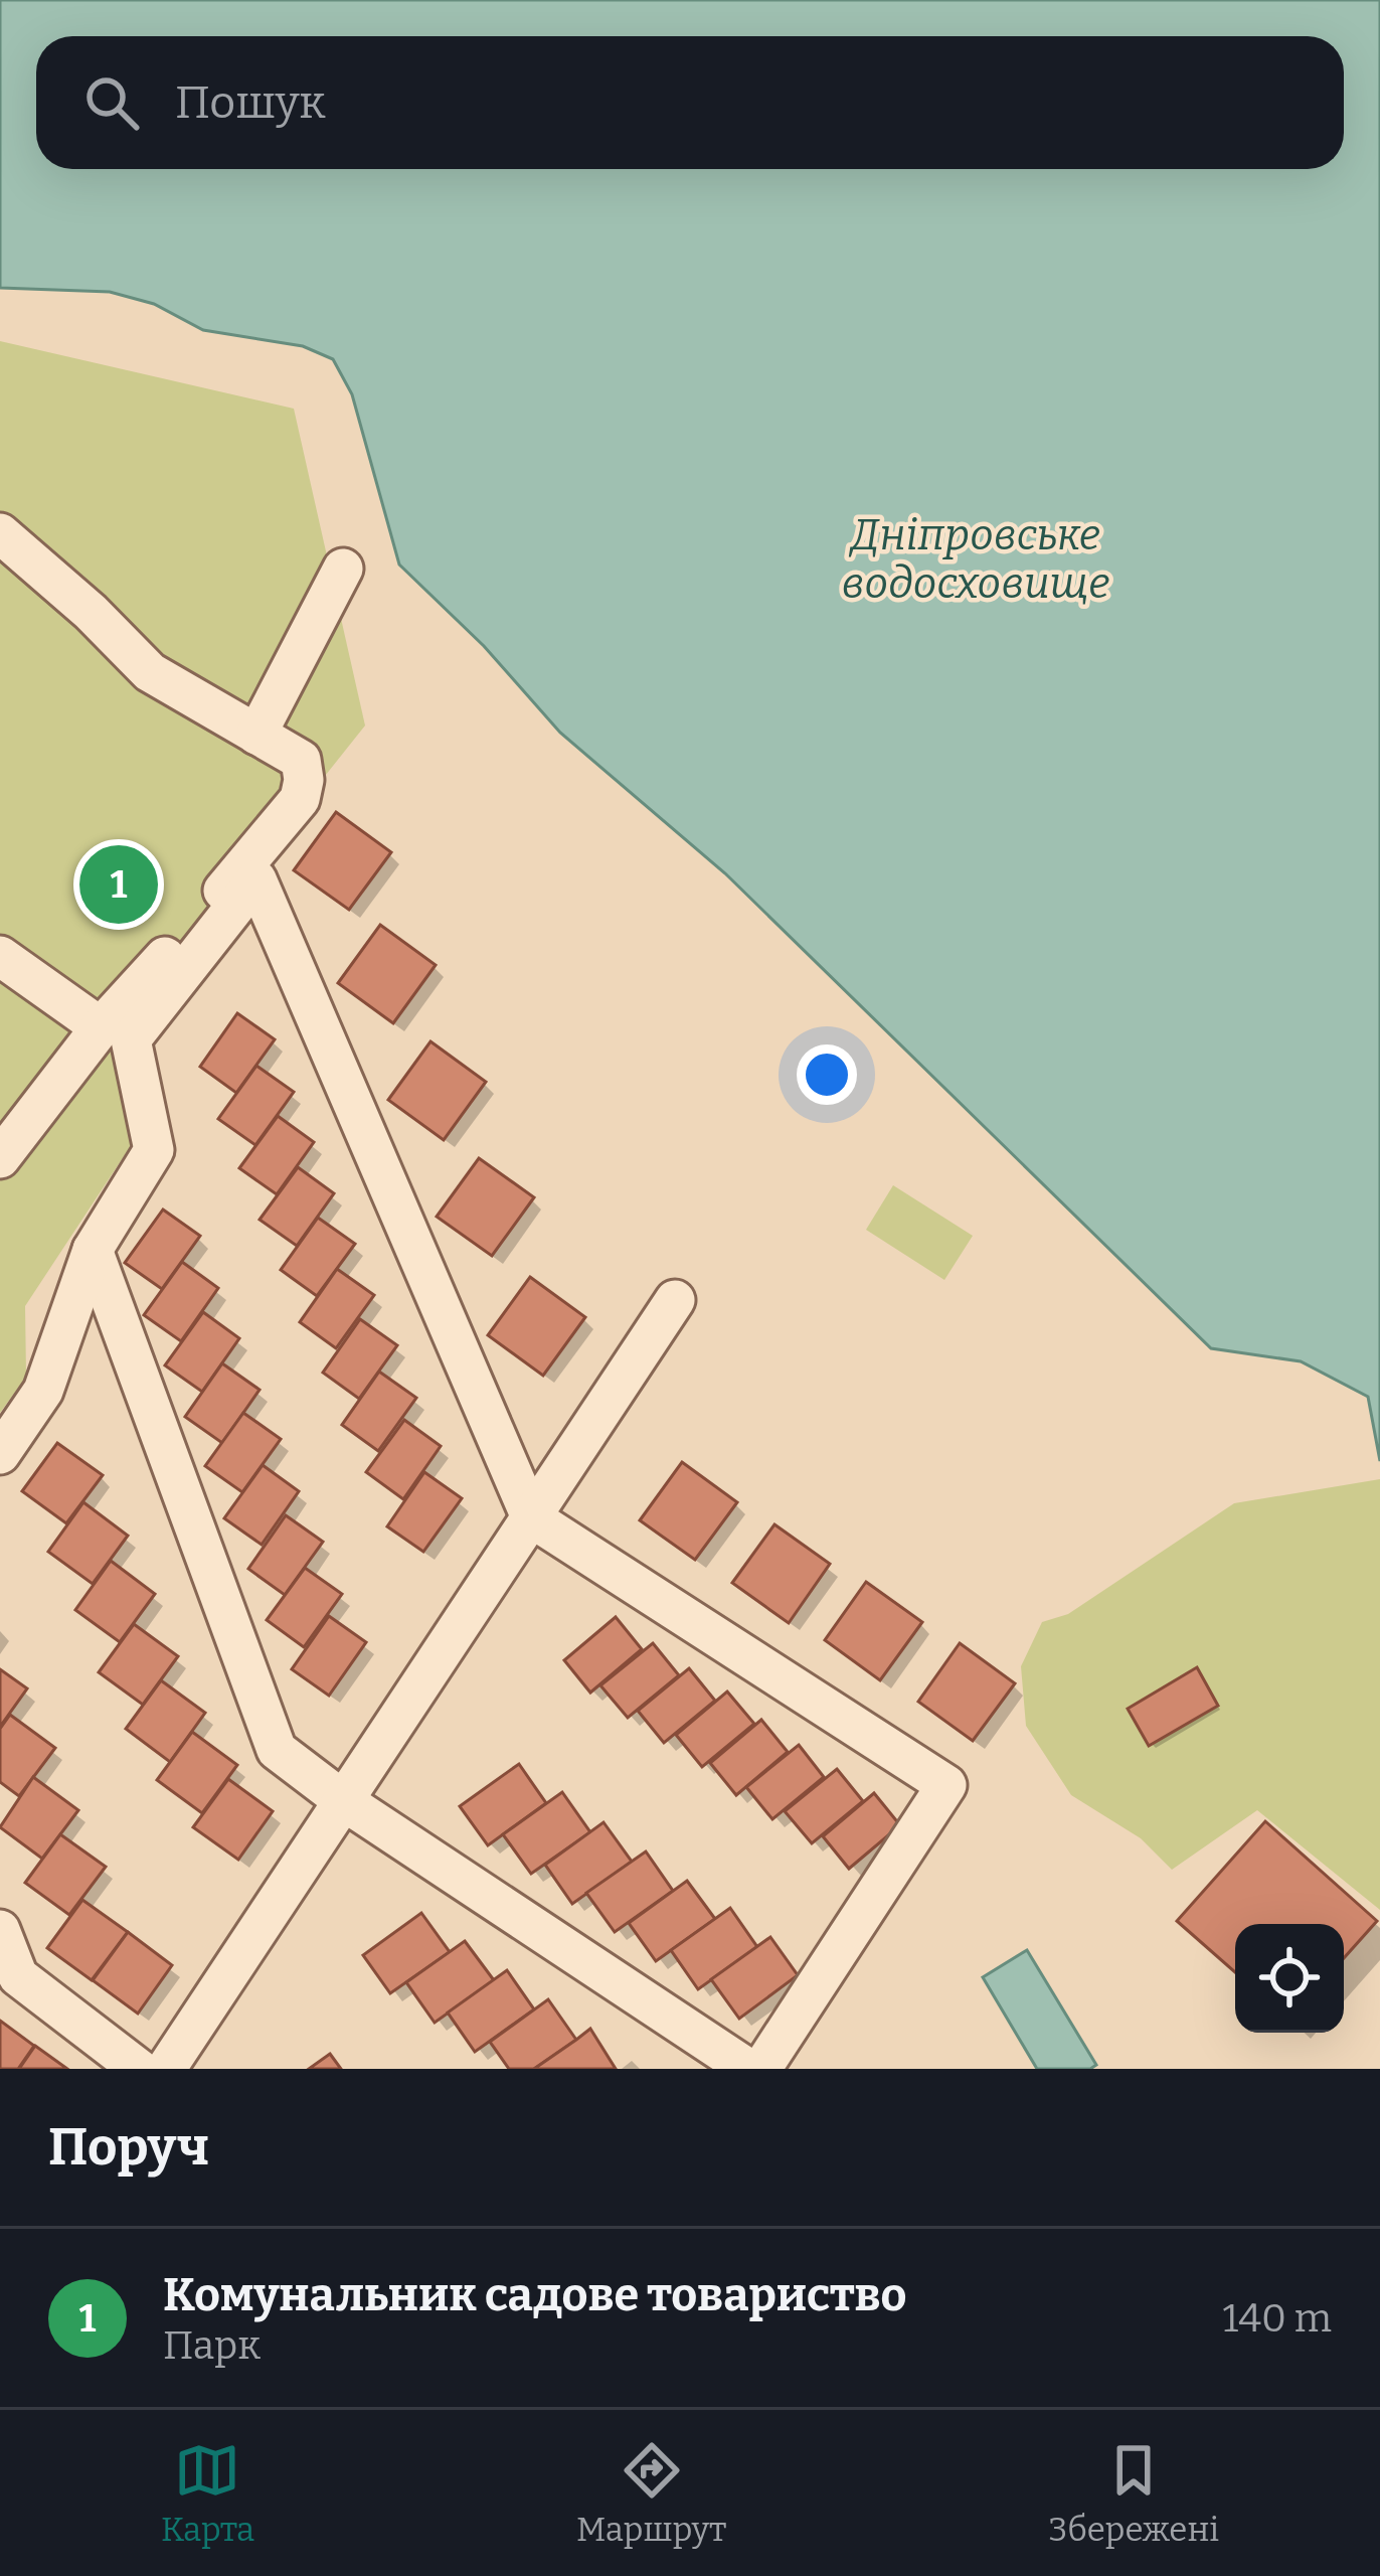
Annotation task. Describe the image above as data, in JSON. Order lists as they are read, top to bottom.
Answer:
{
  "water": ["Дніпровське водосховище"],
  "page": {
    "search": "Пошук",
    "pins": "1",
    "heading": "Поруч",
    "list": [
      {
        "mark": "1",
        "name": "Комунальник садове товариство",
        "note": "Парк",
        "value": "140 m"
      }
    ],
    "nav": ["Карта", "Маршрут", "Збережені"]
  }
}
